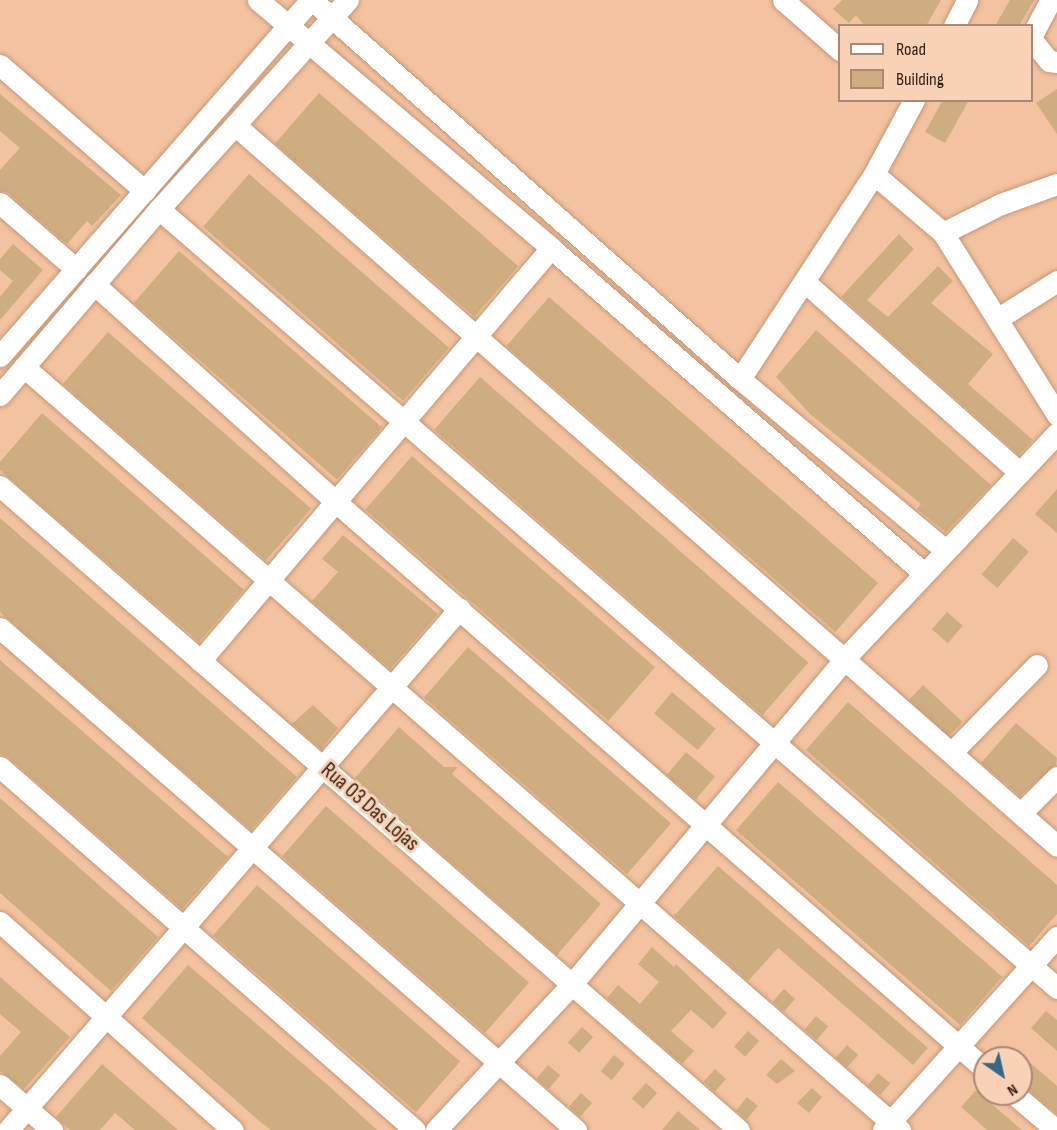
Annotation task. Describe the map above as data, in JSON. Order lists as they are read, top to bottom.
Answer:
{
  "streets": {
    "street": ["Rua 03 Das Lojas"]
  },
  "legend": ["Road", "Building"],
  "north": "bottom right"
}
